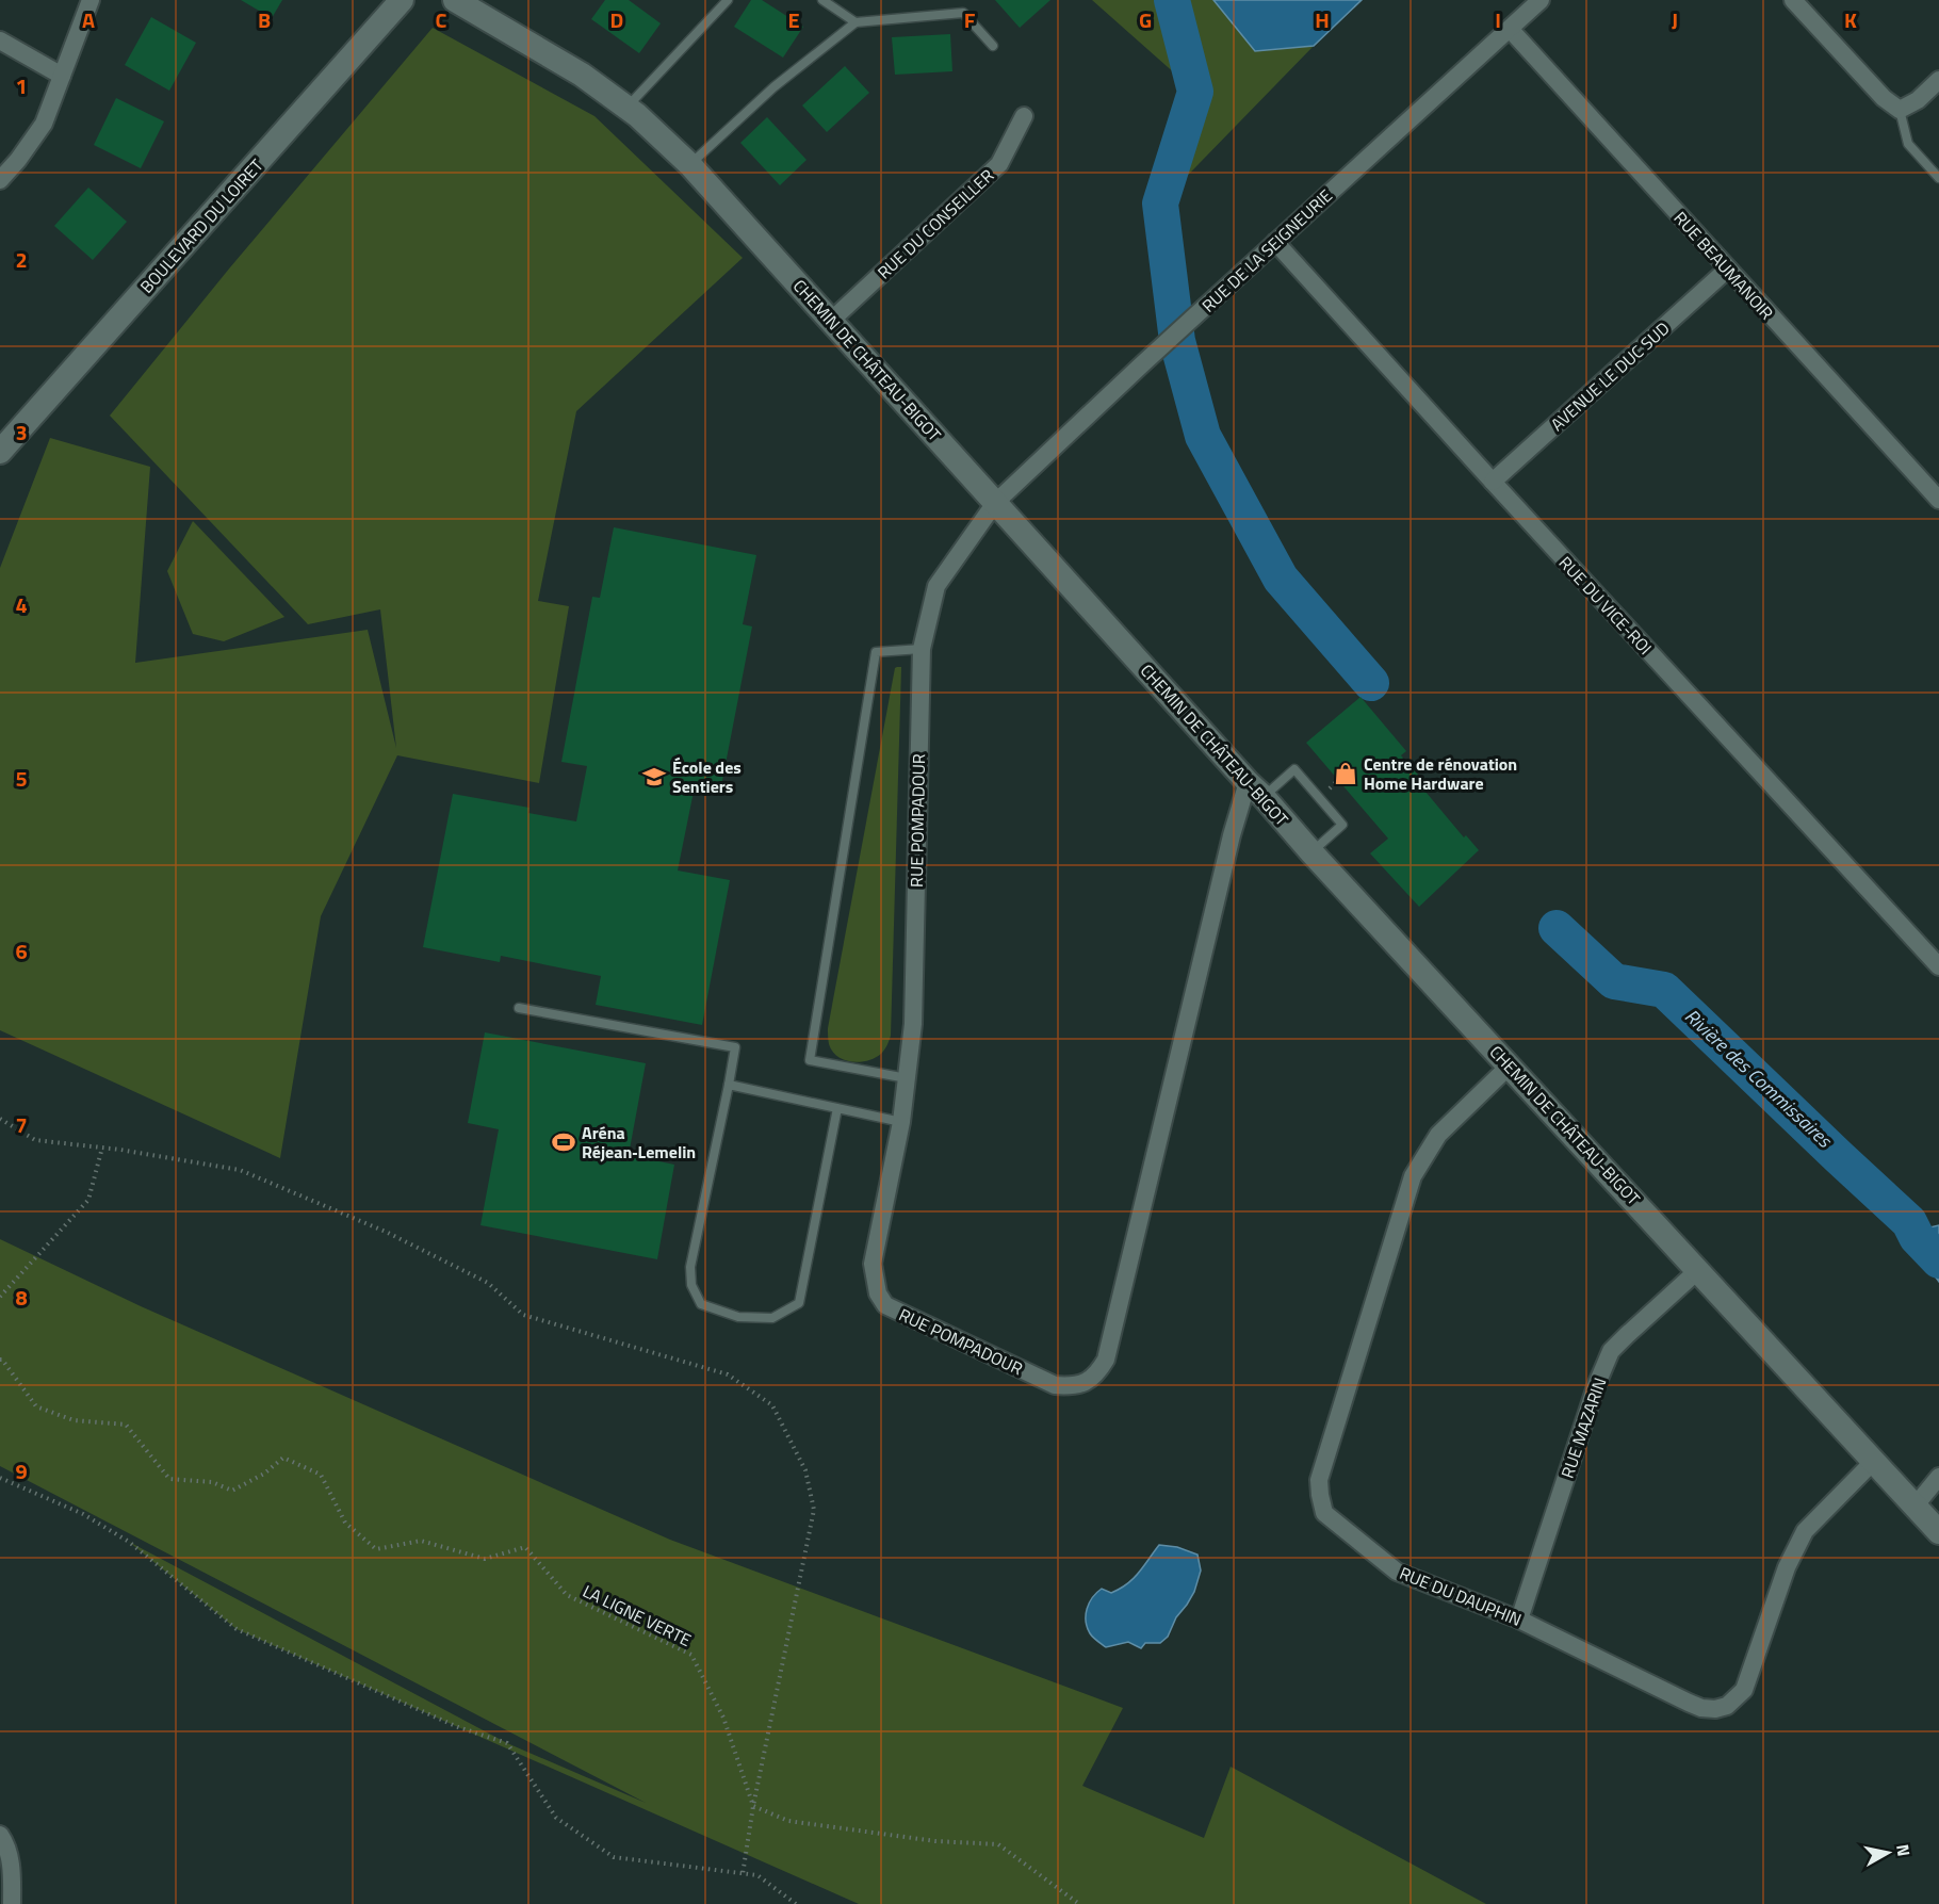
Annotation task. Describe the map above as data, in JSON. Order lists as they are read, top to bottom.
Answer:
{
  "streets": {
    "street": [
      "RUE DU CONSEILLER",
      "BOULEVARD DU LOIRET",
      "RUE DE LA SEIGNEURIE",
      "RUE BEAUMANOIR",
      "CHEMIN DE CHÂTEAU-BIGOT",
      "AVENUE LE DUC SUD",
      "RUE DU VICE-ROI",
      "RUE POMPADOUR",
      "RUE MAZARIN",
      "RUE DU DAUPHIN"
    ],
    "path": ["LA LIGNE VERTE"]
  },
  "crossings": [
    ["RUE DU CONSEILLER", "CHEMIN DE CHÂTEAU-BIGOT"],
    ["RUE DE LA SEIGNEURIE", "RUE BEAUMANOIR"],
    ["RUE DE LA SEIGNEURIE", "CHEMIN DE CHÂTEAU-BIGOT"],
    ["RUE DE LA SEIGNEURIE", "RUE DU VICE-ROI"],
    ["RUE DE LA SEIGNEURIE", "RUE POMPADOUR"],
    ["RUE BEAUMANOIR", "AVENUE LE DUC SUD"],
    ["CHEMIN DE CHÂTEAU-BIGOT", "RUE POMPADOUR"],
    ["CHEMIN DE CHÂTEAU-BIGOT", "RUE MAZARIN"],
    ["CHEMIN DE CHÂTEAU-BIGOT", "RUE DU DAUPHIN"],
    ["AVENUE LE DUC SUD", "RUE DU VICE-ROI"],
    ["RUE MAZARIN", "RUE DU DAUPHIN"]
  ],
  "water": ["Rivière des Commissaires"],
  "places": {
    "shop": ["Centre de rénovation Home Hardware"],
    "school or university": ["École des Sentiers"],
    "sports": ["Aréna Réjean‑Lemelin"]
  },
  "north": "right",
  "grid": {
    "columns": [
      "A",
      "B",
      "C",
      "D",
      "E",
      "F",
      "G",
      "H",
      "I",
      "J",
      "K"
    ],
    "rows": [
      "1",
      "2",
      "3",
      "4",
      "5",
      "6",
      "7",
      "8",
      "9"
    ]
  }
}
